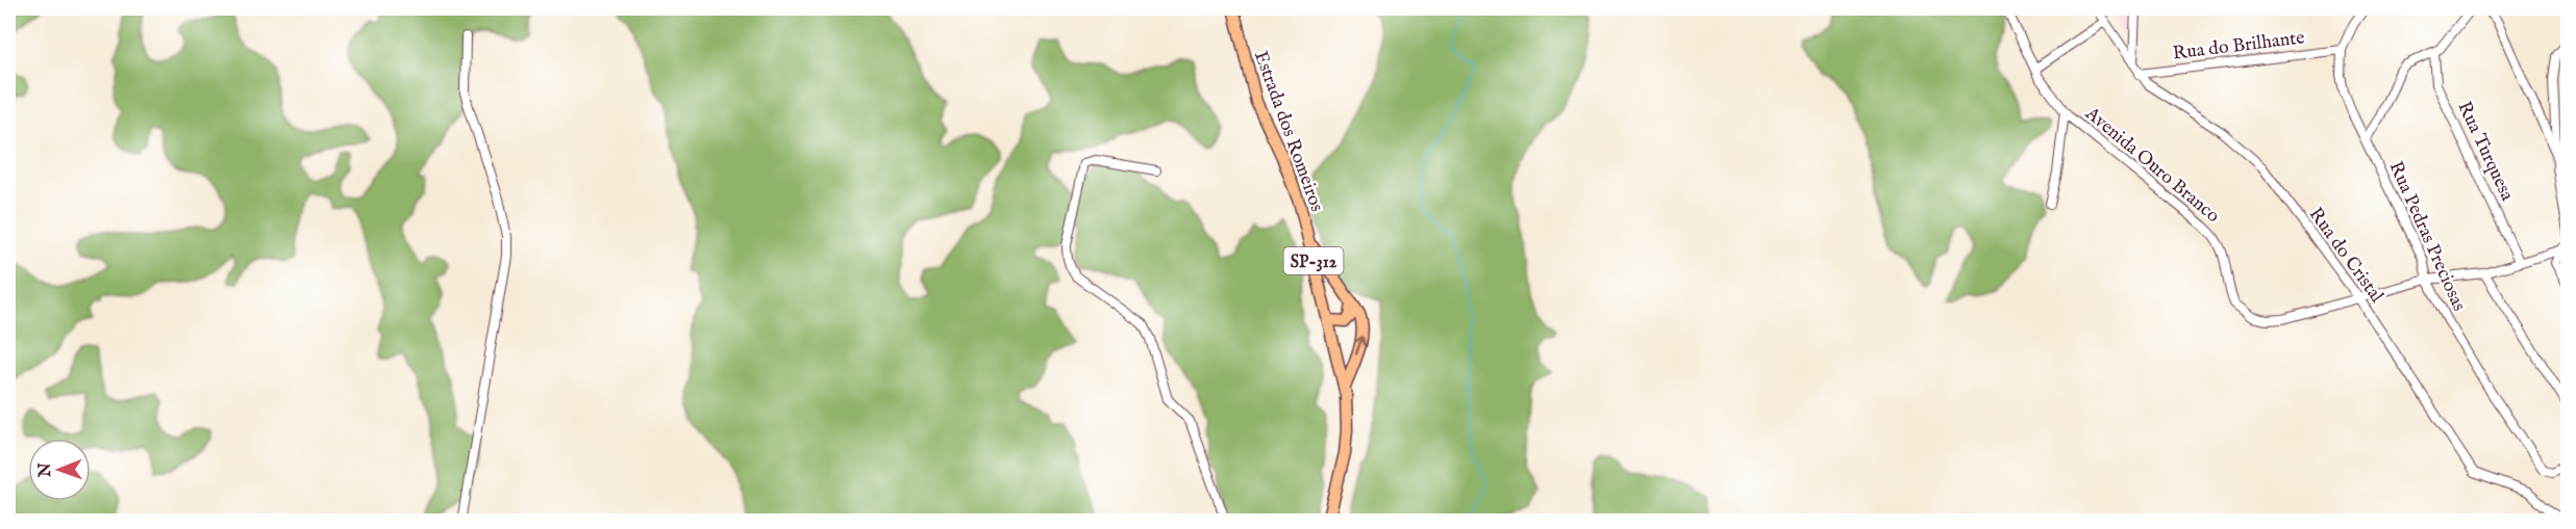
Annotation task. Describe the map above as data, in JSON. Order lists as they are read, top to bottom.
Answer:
{
  "streets": {
    "main road": ["Estrada dos Romeiros", "SP-312"],
    "street": [
      "Rua do Brilhante",
      "Rua Turquesa",
      "Avenida Ouro Branco",
      "Rua Pedras Preciosas",
      "Rua do Cristal"
    ]
  },
  "crossings": [
    ["Rua do Brilhante", "Rua Pedras Preciosas"],
    ["Rua do Brilhante", "Rua do Cristal"],
    ["Rua Turquesa", "Avenida Ouro Branco"],
    ["Avenida Ouro Branco", "Rua Pedras Preciosas"],
    ["Avenida Ouro Branco", "Rua do Cristal"]
  ],
  "north": "left"
}
